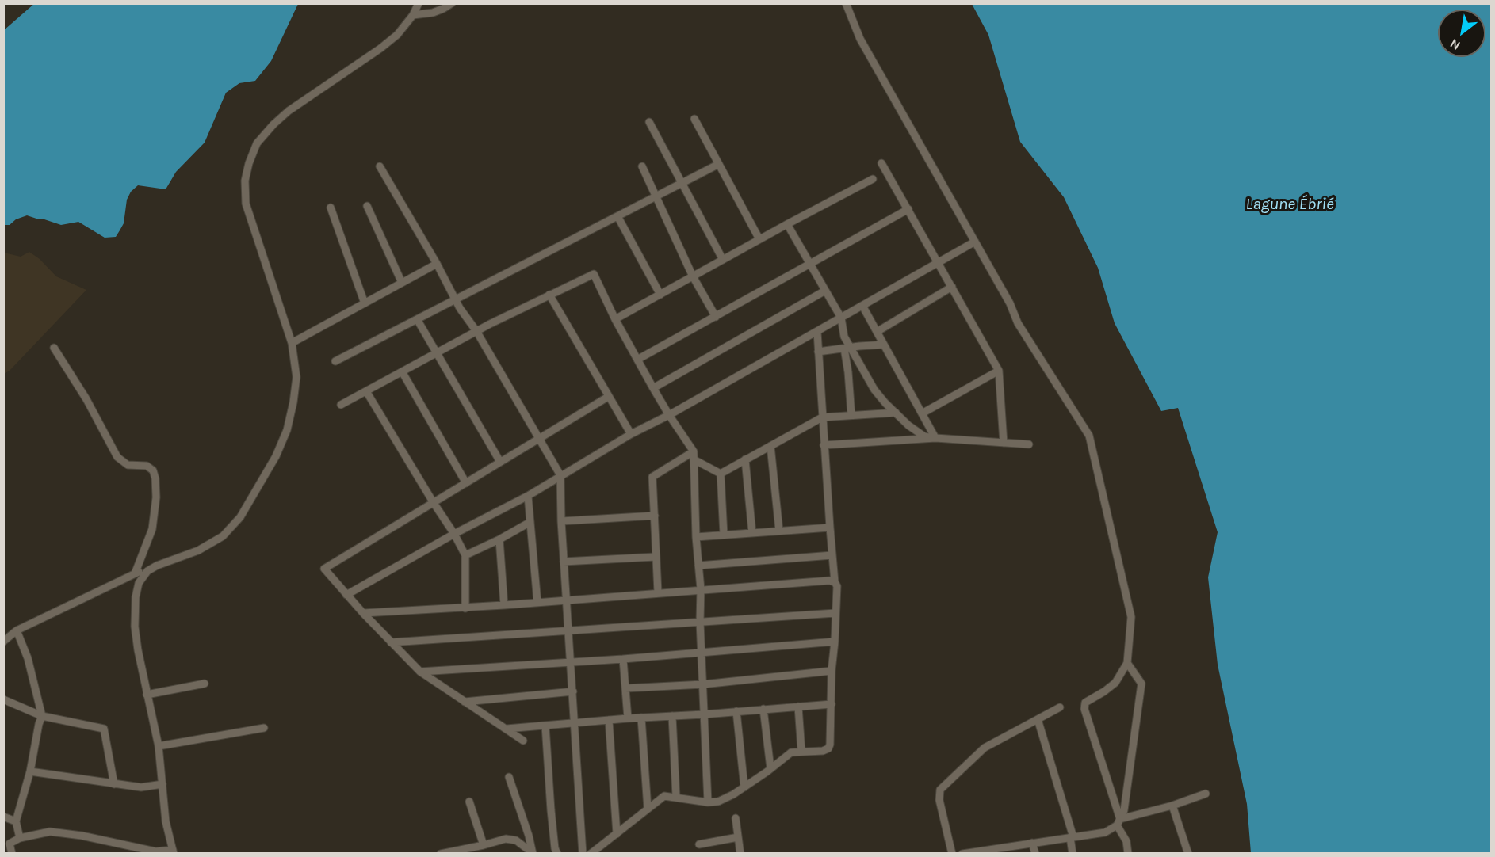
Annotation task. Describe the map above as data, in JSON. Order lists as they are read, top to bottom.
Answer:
{
  "water": ["Lagune Ébrié"],
  "north": "bottom left"
}
